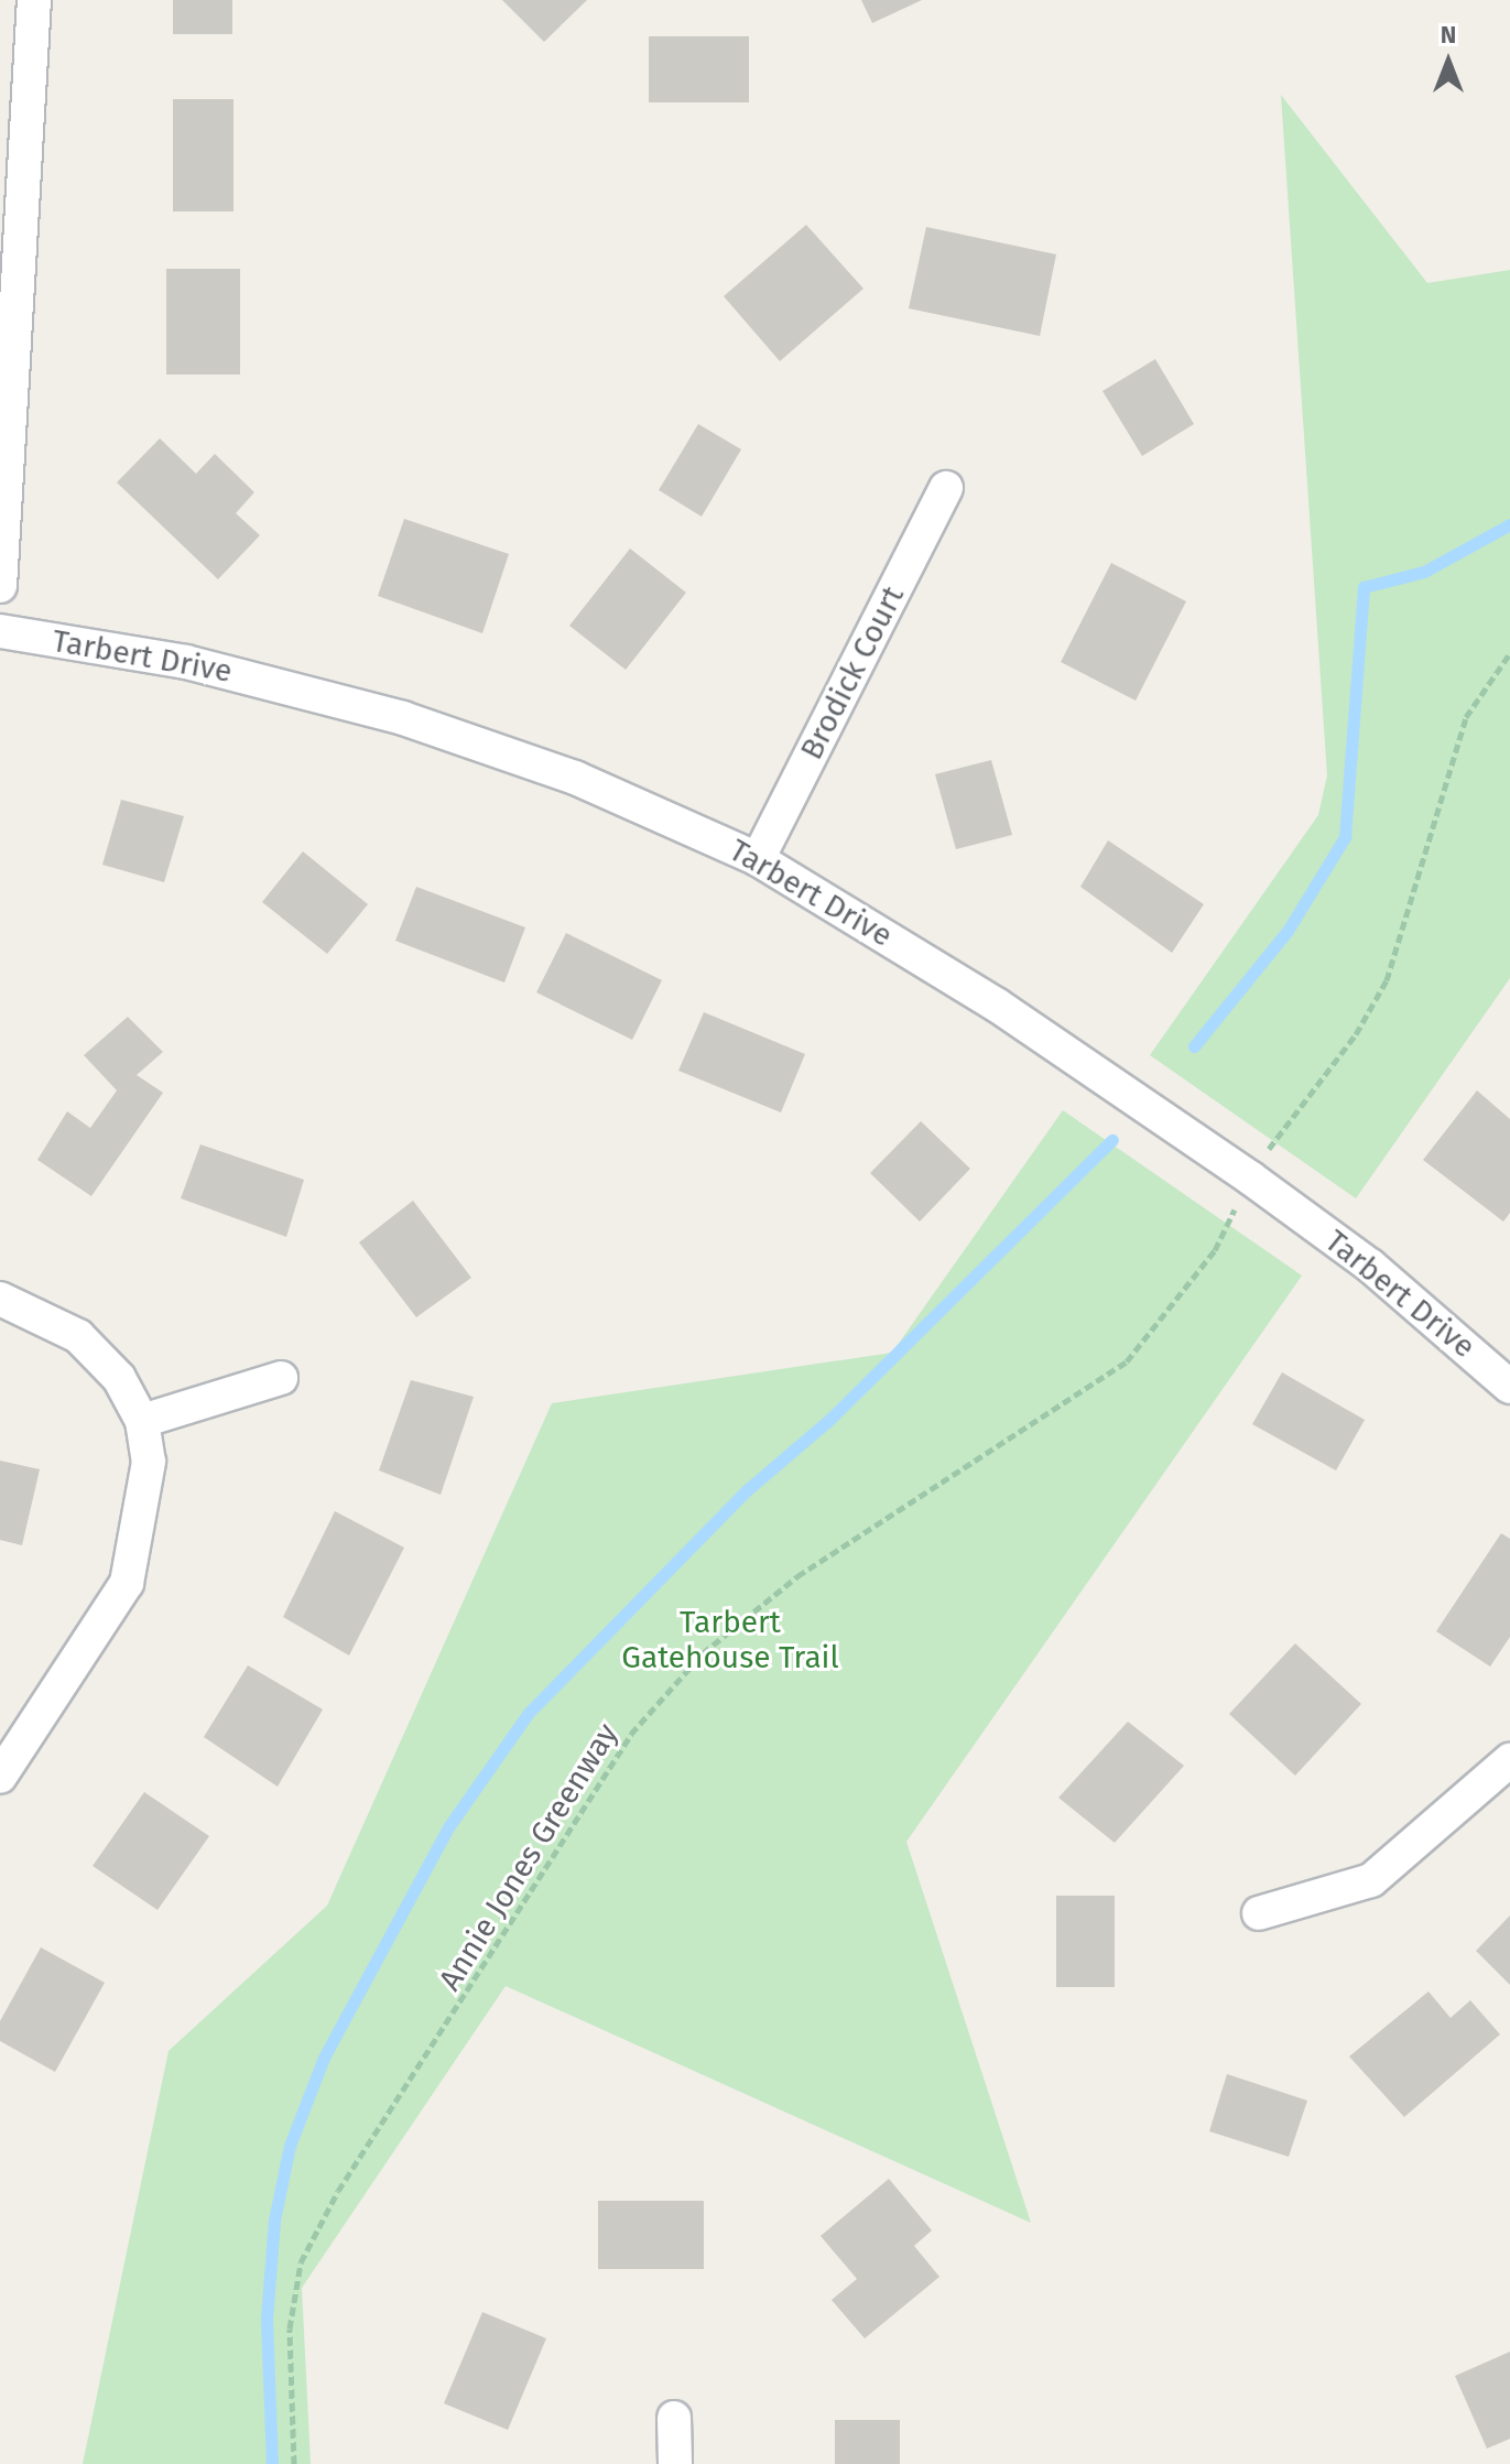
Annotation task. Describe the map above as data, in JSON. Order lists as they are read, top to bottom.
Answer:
{
  "streets": {
    "street": ["Tarbert Drive", "Brodick Court"],
    "path": ["Annie Jones Greenway"]
  },
  "crossings": [
    ["Tarbert Drive", "Brodick Court"]
  ],
  "parks": ["Tarbert Gatehouse Trail"],
  "north": "top"
}
